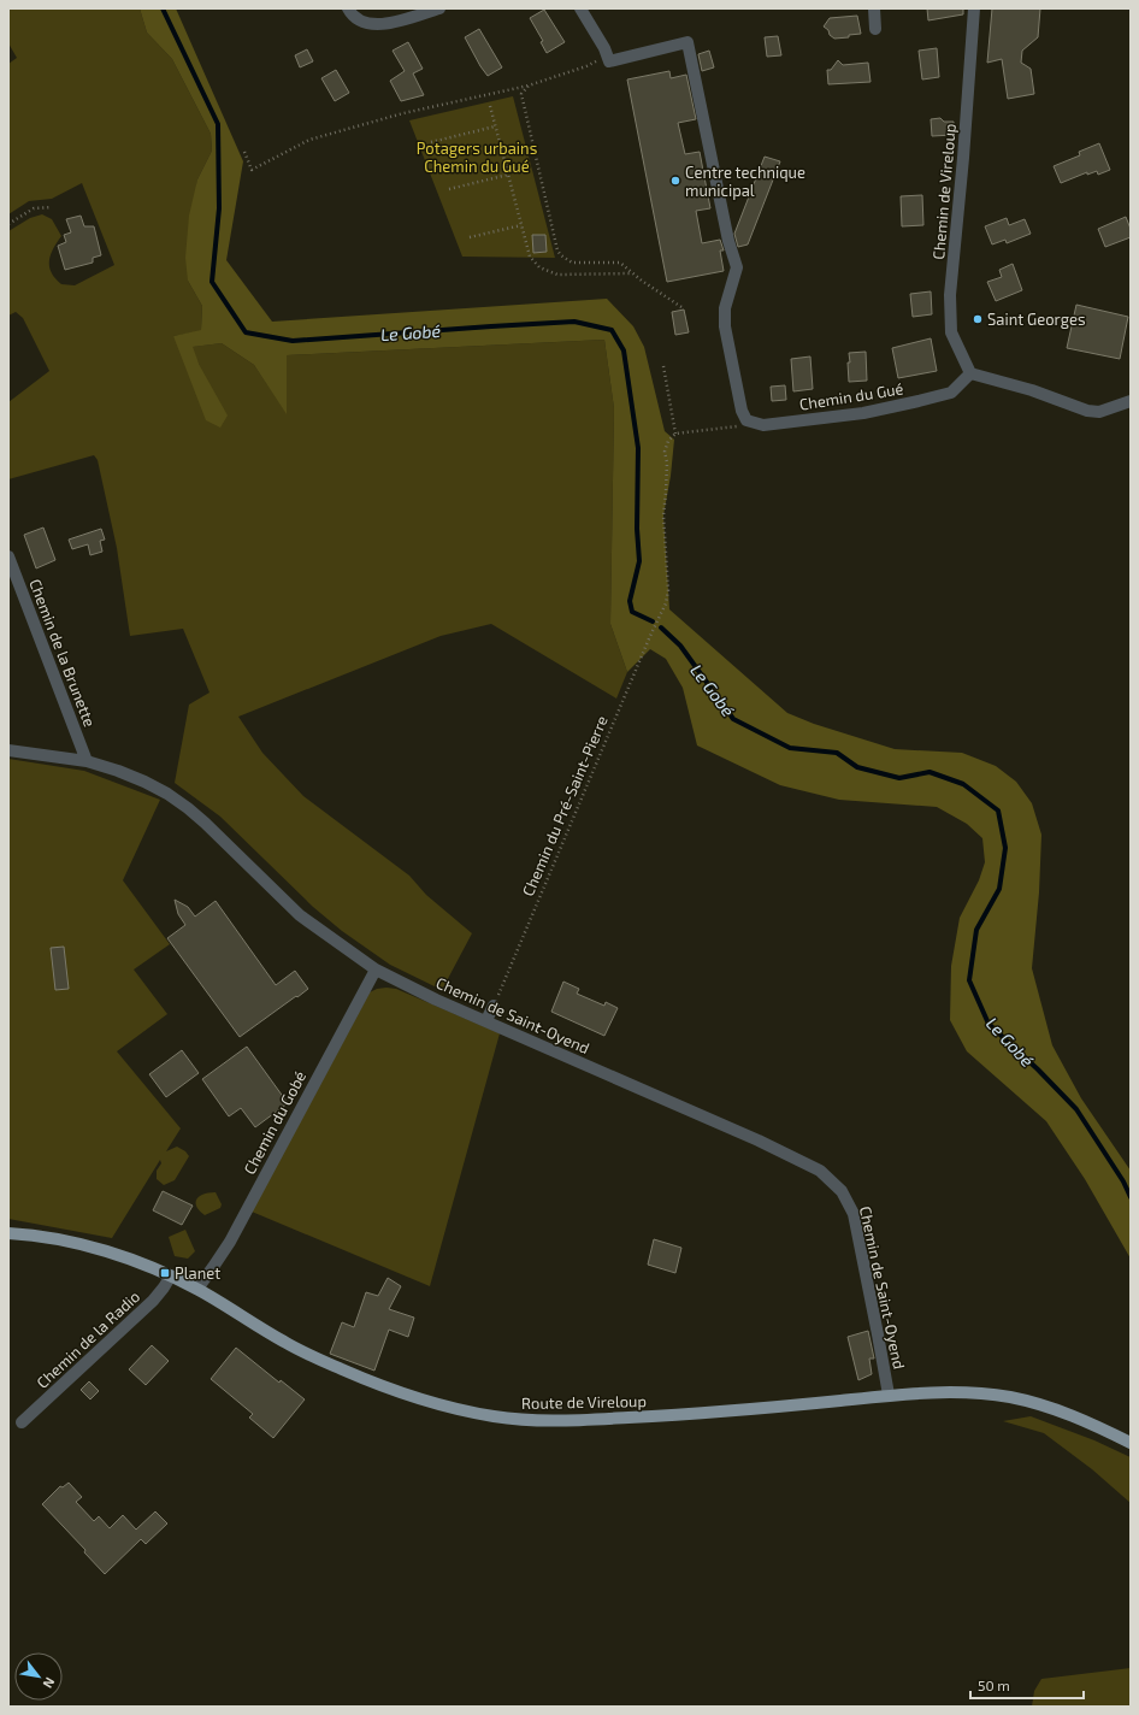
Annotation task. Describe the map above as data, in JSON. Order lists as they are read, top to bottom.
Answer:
{
  "streets": {
    "main road": ["Route de Vireloup"],
    "street": [
      "Chemin de Vireloup",
      "Chemin du Gué",
      "Chemin de la Brunette",
      "Chemin de Saint-Oyend",
      "Chemin du Gobé",
      "Chemin de la Radio"
    ],
    "path": ["Chemin du Pré-Saint-Pierre"]
  },
  "crossings": [
    ["Chemin de Vireloup", "Chemin du Gué"],
    ["Chemin de la Brunette", "Chemin de Saint-Oyend"],
    ["Chemin de Saint-Oyend", "Chemin du Gobé"],
    ["Chemin de Saint-Oyend", "Route de Vireloup"],
    ["Chemin du Gobé", "Route de Vireloup"],
    ["Chemin de la Radio", "Route de Vireloup"]
  ],
  "water": ["Le Gobé"],
  "parks": ["Potagers urbains Chemin du Gué"],
  "places": {
    "other": ["Centre technique municipal", "Saint Georges"],
    "transit": ["Planet"]
  },
  "scale_bar": "50 m",
  "north": "bottom right"
}
